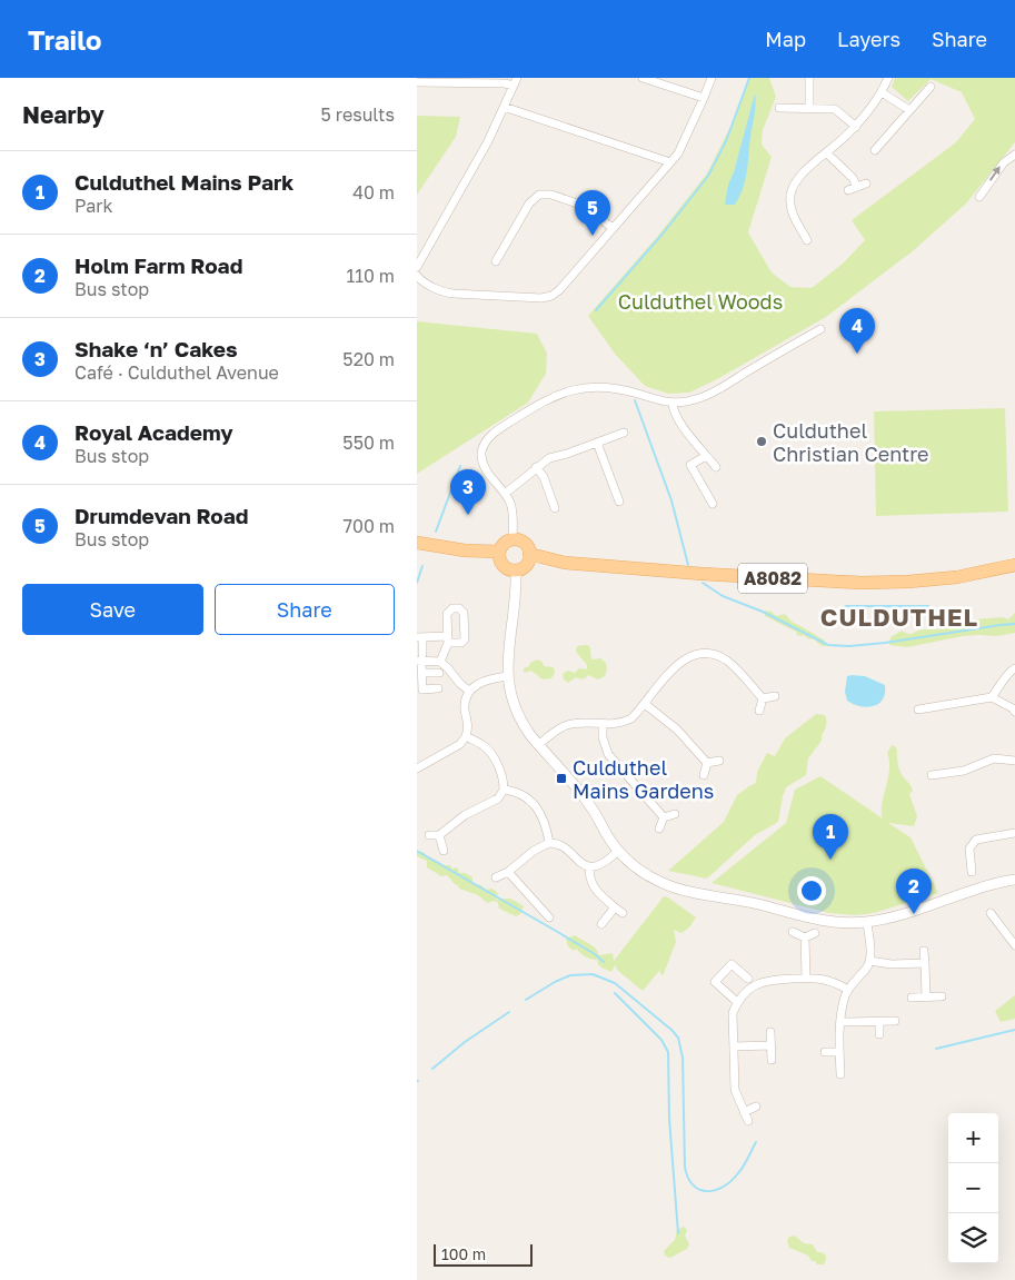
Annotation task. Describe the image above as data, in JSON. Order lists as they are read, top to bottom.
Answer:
{
  "streets": {
    "main road": ["A8082"]
  },
  "districts": ["CULDUTHEL"],
  "parks": ["Culduthel Woods"],
  "places": {
    "other": ["Culduthel Christian Centre"],
    "transit": ["Culduthel Mains Gardens"]
  },
  "scale_bar": "100 m",
  "page": {
    "header": "Trailo",
    "nav": ["Map", "Layers", "Share"],
    "heading": ["Nearby", "5 results"],
    "list": [
      {
        "mark": "1",
        "name": "Culduthel Mains Park",
        "note": "Park",
        "value": "40 m"
      },
      {
        "mark": "2",
        "name": "Holm Farm Road",
        "note": "Bus stop",
        "value": "110 m"
      },
      {
        "mark": "3",
        "name": "Shake ‘n’ Cakes",
        "note": "Café · Culduthel Avenue",
        "value": "520 m"
      },
      {
        "mark": "4",
        "name": "Royal Academy",
        "note": "Bus stop",
        "value": "550 m"
      },
      {
        "mark": "5",
        "name": "Drumdevan Road",
        "note": "Bus stop",
        "value": "700 m"
      }
    ],
    "pins": [
      "5",
      "4",
      "3",
      "1",
      "2"
    ],
    "buttons": ["Save", "Share"],
    "map_buttons": ["+", "−"],
    "scale": "100 m"
  }
}
